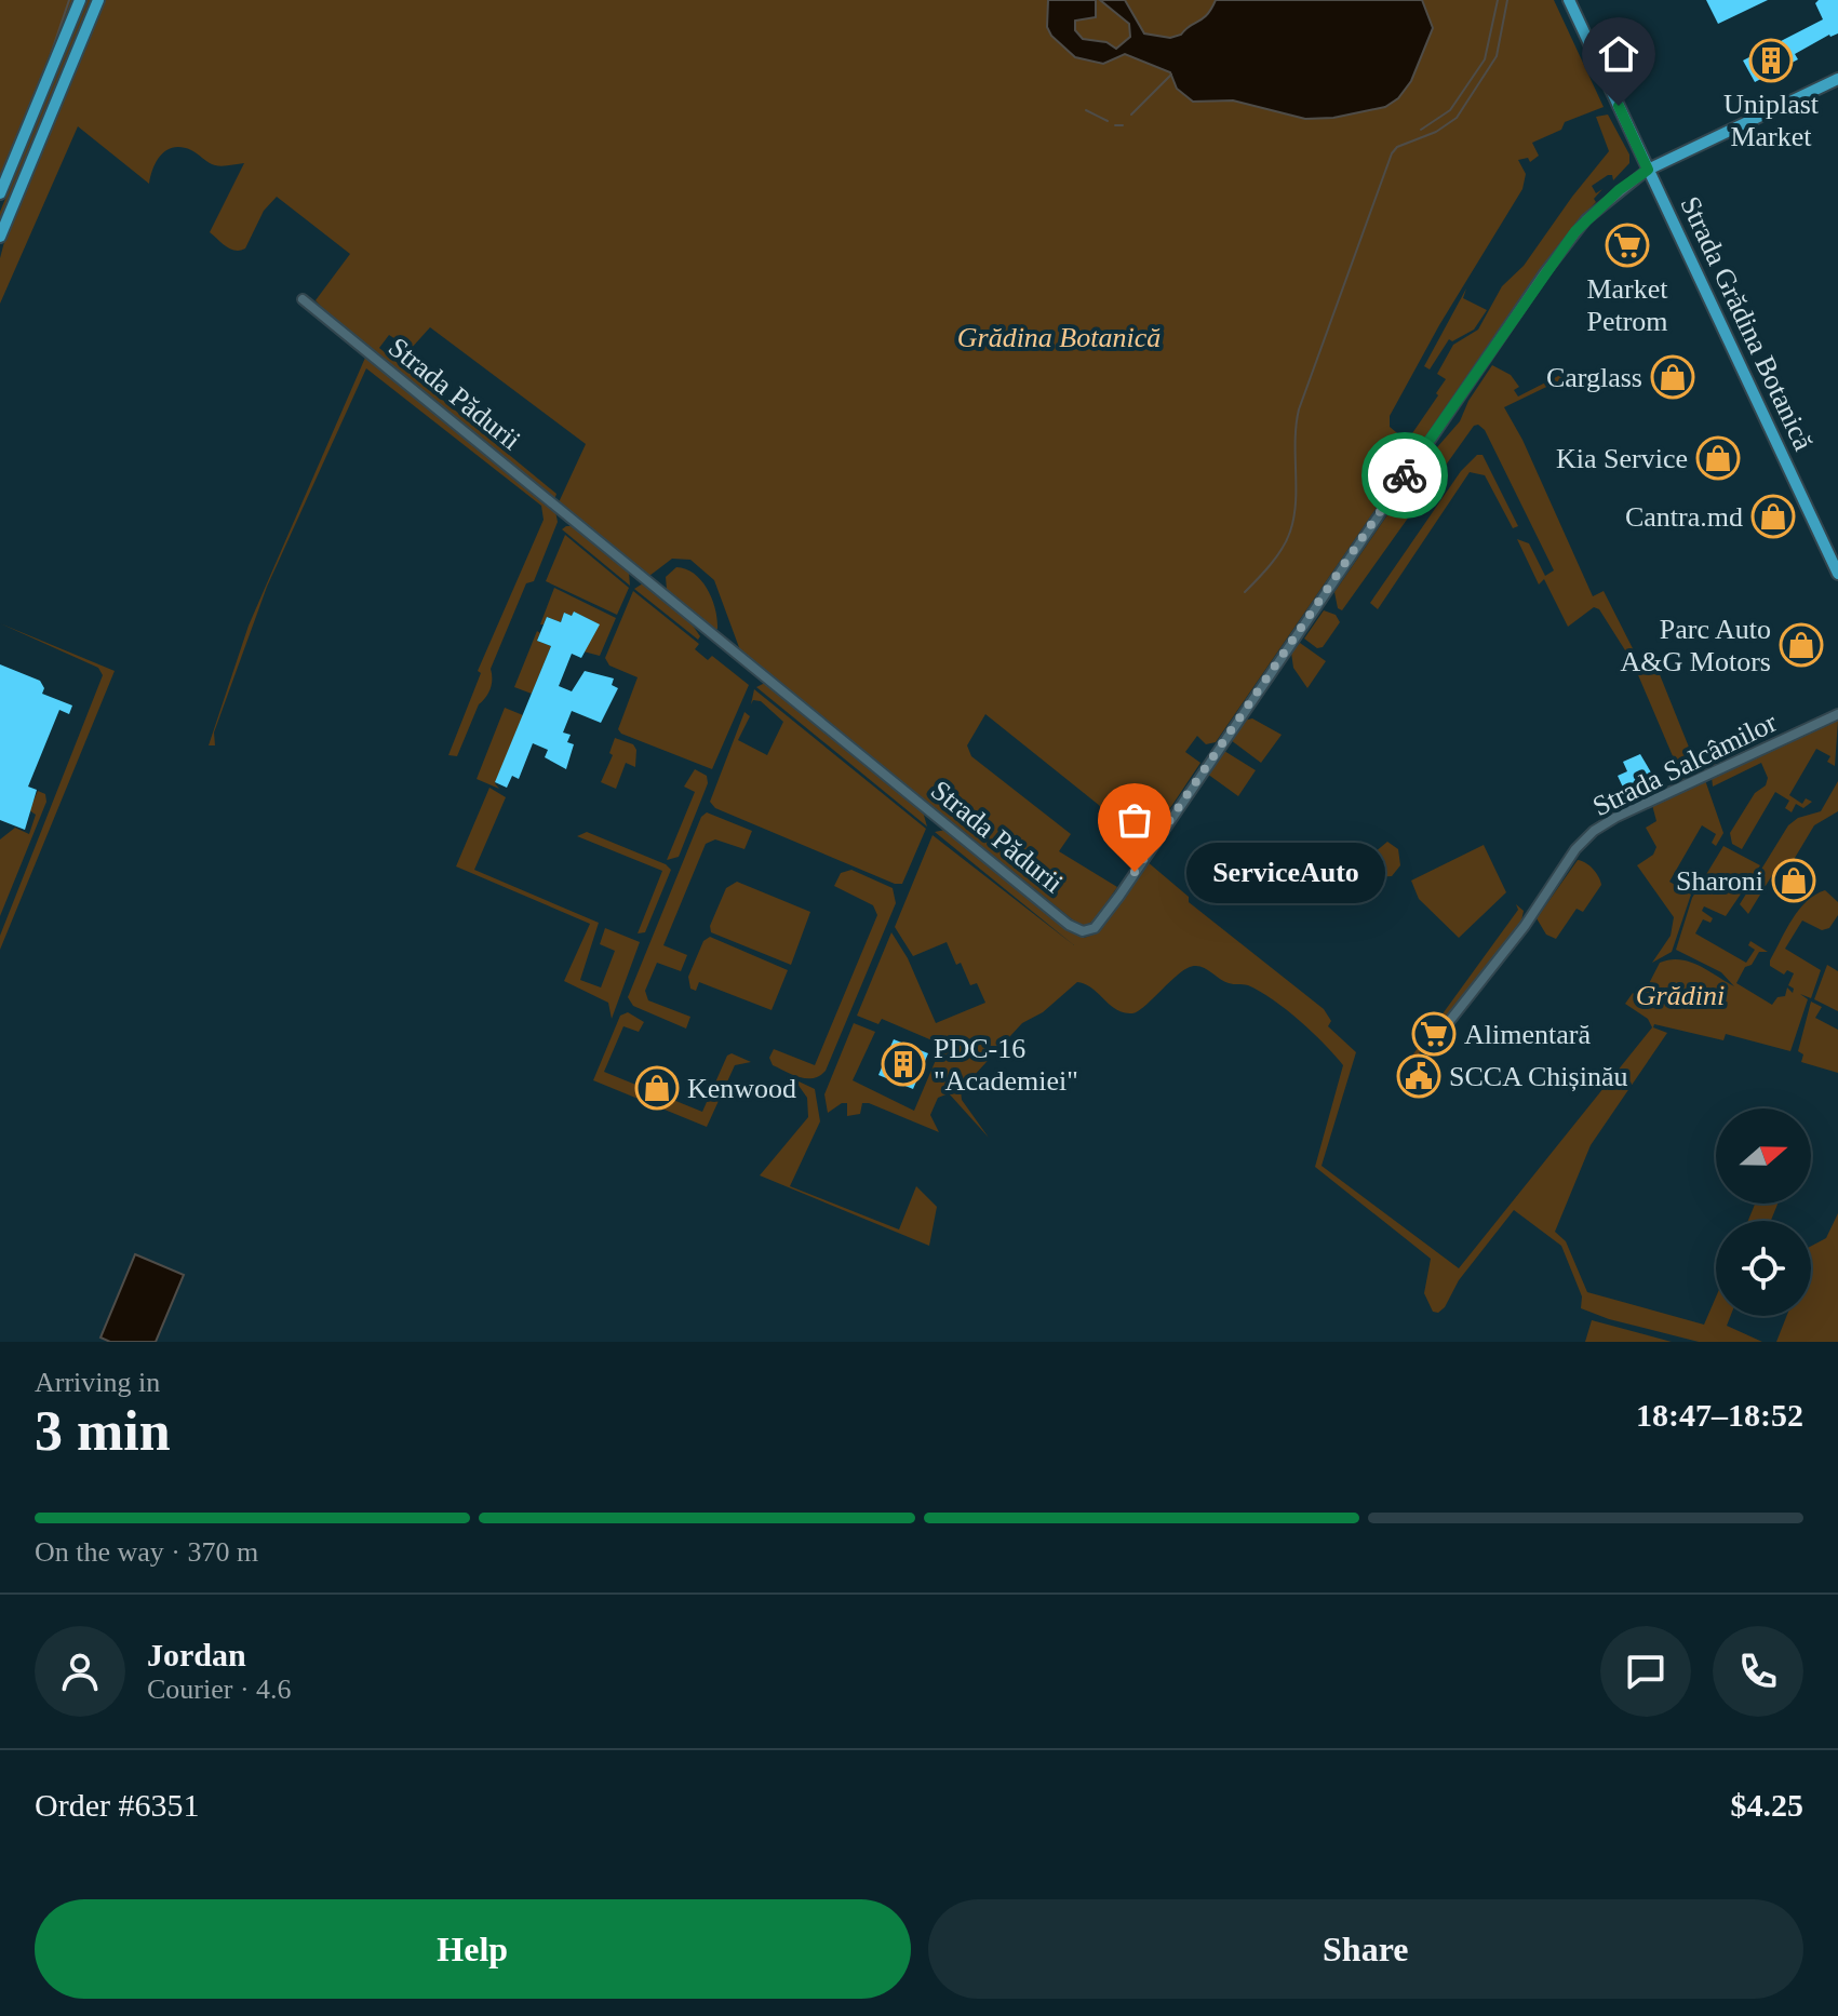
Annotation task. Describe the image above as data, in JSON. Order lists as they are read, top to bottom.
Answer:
{
  "streets": {
    "main road": ["Strada Grădina Botanică", "Strada Pădurii"],
    "street": ["Strada Salcâmilor"]
  },
  "crossings": [
    ["Strada Grădina Botanică", "Strada Pădurii"]
  ],
  "parks": ["Grădina Botanică", "Grădini"],
  "places": {
    "building": ["Uniplast Market", "PDC-16 \"Academiei\""],
    "supermarket": ["Market Petrom", "Alimentară"],
    "shop": [
      "Carglass",
      "Kia Service",
      "Cantra.md",
      "Parc Auto A&G Motors",
      "Sharoni",
      "Kenwood"
    ],
    "other": ["ServiceAuto"],
    "public building": ["SCCA Chișinău"]
  },
  "north": "right",
  "page": {
    "bubble": "ServiceAuto",
    "heading": ["3 min", "Arriving in", "18:47–18:52"],
    "panel": [
      "Jordan",
      "Courier · 4.6",
      "Order #6351",
      "$4.25"
    ],
    "bar": "On the way · 370 m",
    "buttons": ["Help", "Share"]
  }
}
